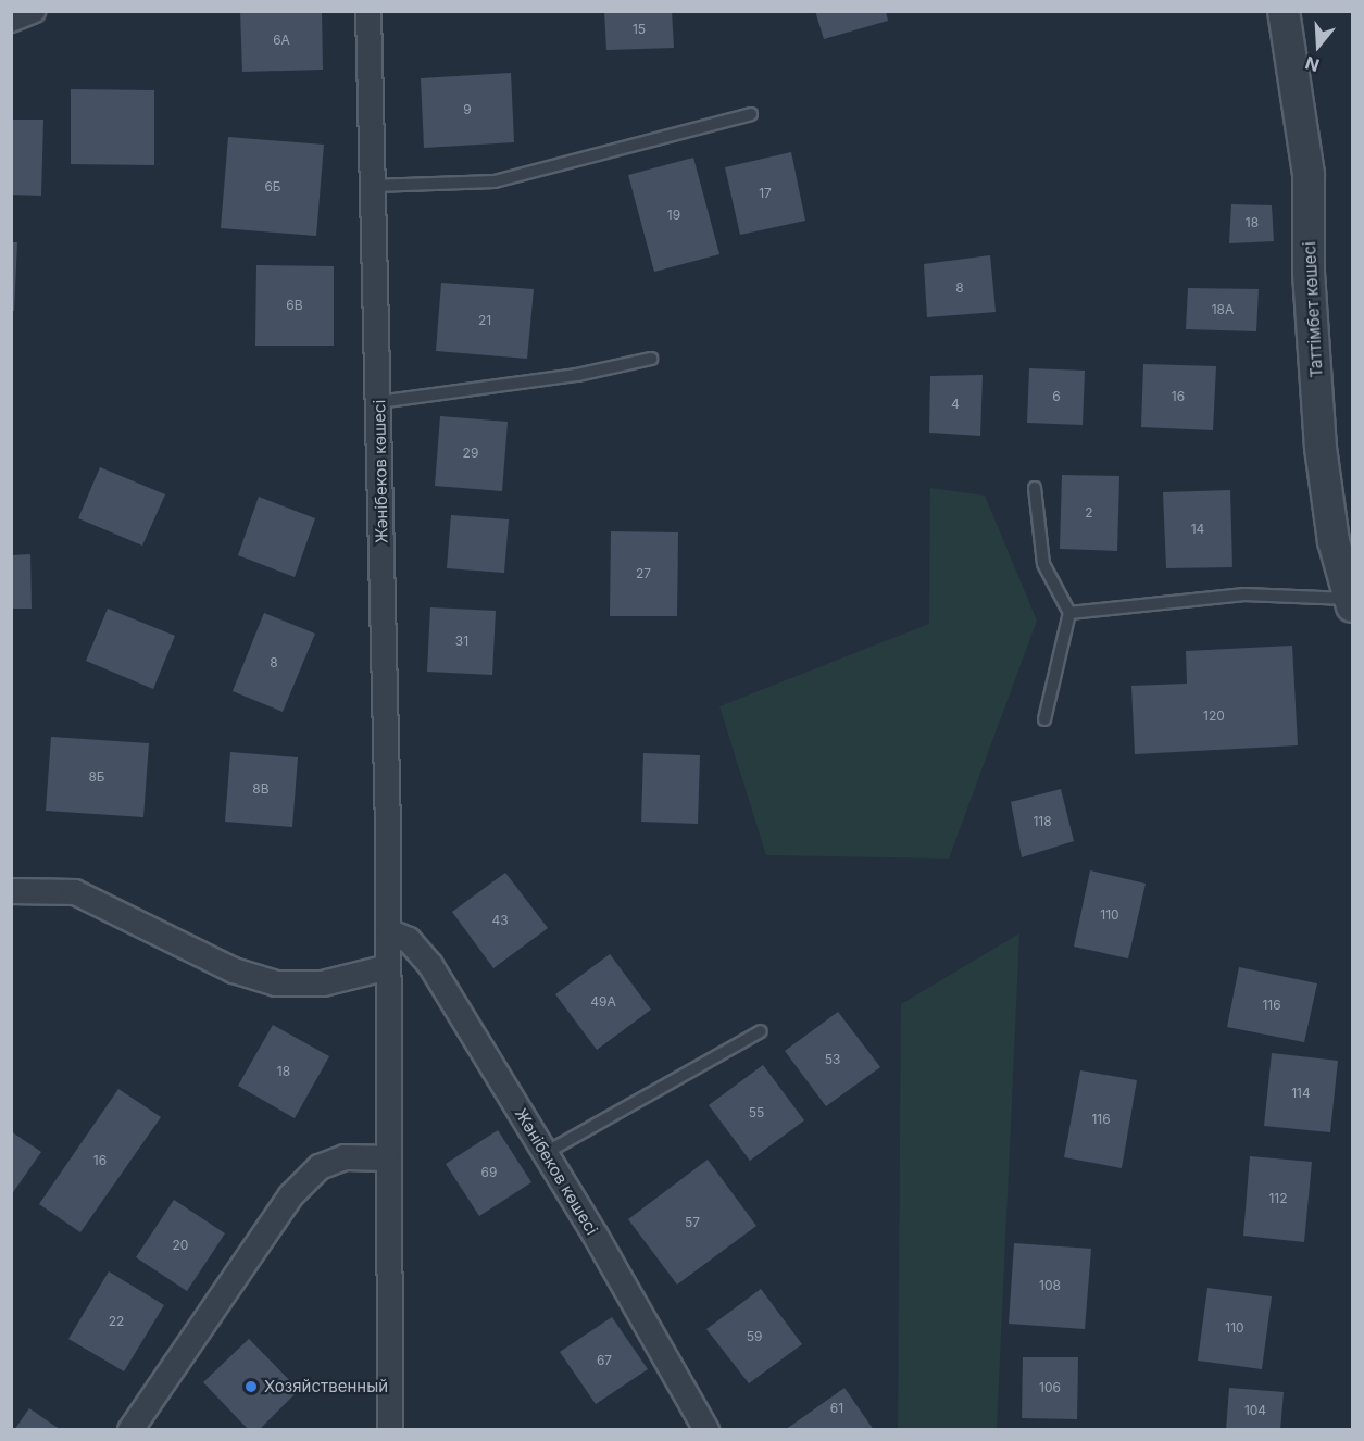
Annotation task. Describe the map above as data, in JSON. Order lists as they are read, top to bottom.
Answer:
{
  "streets": {
    "street": ["Таттімбет көшесі", "Жәнібеков көшесі"]
  },
  "places": ["Хозяйственный"],
  "house_numbers": [
    "15",
    "6А",
    "9",
    "6Б",
    "17",
    "19",
    "18",
    "8",
    "6В",
    "18А",
    "21",
    "6",
    "16",
    "4",
    "29",
    "2",
    "14",
    "27",
    "31",
    "8",
    "120",
    "8Б",
    "8В",
    "118",
    "110",
    "43",
    "49А",
    "116",
    "53",
    "18",
    "114",
    "55",
    "116",
    "16",
    "69",
    "112",
    "57",
    "20",
    "108",
    "22",
    "110",
    "59",
    "67",
    "106",
    "61",
    "104"
  ],
  "north": "bottom"
}
